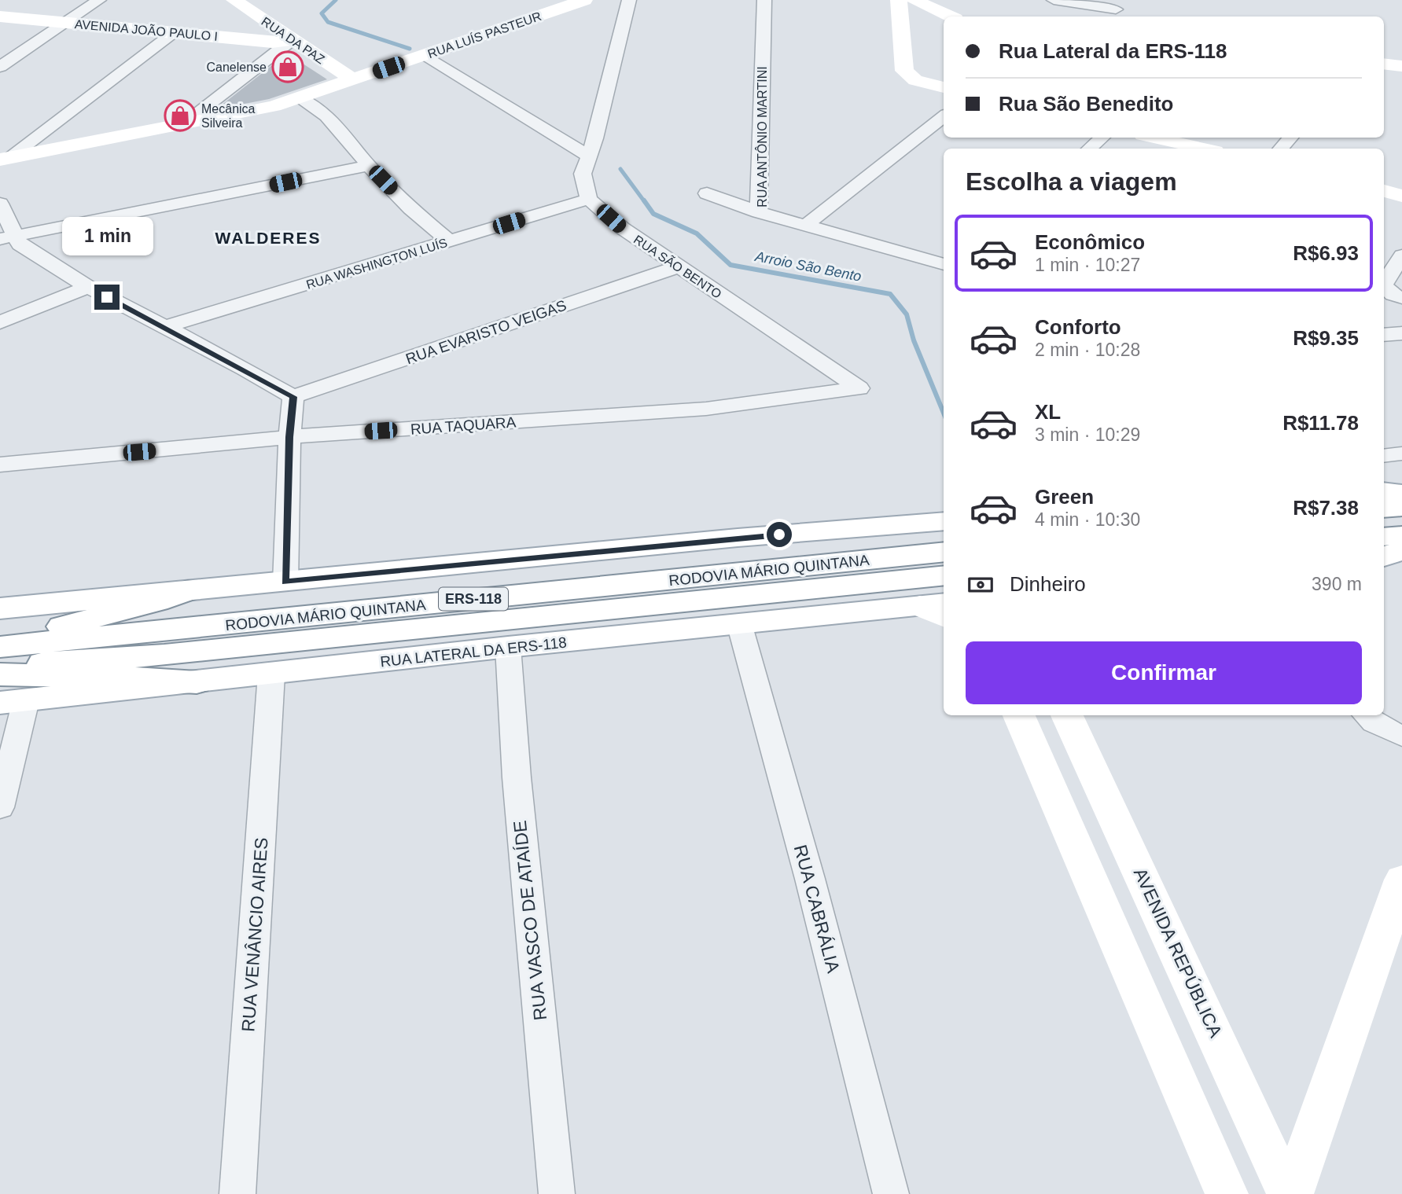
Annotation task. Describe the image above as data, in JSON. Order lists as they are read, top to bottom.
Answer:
{
  "streets": {
    "main road": [
      "AVENIDA JOÃO PAULO I",
      "RUA LUÍS PASTEUR",
      "RUA DA PAZ",
      "RODOVIA MÁRIO QUINTANA",
      "ERS-118",
      "RUA LATERAL DA ERS-118",
      "AVENIDA REPÚBLICA"
    ],
    "street": [
      "RUA ANTÔNIO MARTINI",
      "RUA WASHINGTON LUÍS",
      "RUA SÃO BENTO",
      "RUA EVARISTO VEIGAS",
      "RUA TAQUARA",
      "RUA CABRÁLIA",
      "RUA VASCO DE ATAÍDE",
      "RUA VENÂNCIO AIRES"
    ]
  },
  "crossings": [
    ["AVENIDA JOÃO PAULO I", "RUA DA PAZ"],
    ["RUA LUÍS PASTEUR", "RUA DA PAZ"],
    ["RUA WASHINGTON LUÍS", "RUA SÃO BENTO"],
    ["RUA SÃO BENTO", "RUA EVARISTO VEIGAS"],
    ["RUA SÃO BENTO", "RUA TAQUARA"],
    ["RUA LATERAL DA ERS-118", "RUA CABRÁLIA"],
    ["RUA LATERAL DA ERS-118", "RUA VASCO DE ATAÍDE"],
    ["RUA LATERAL DA ERS-118", "RUA VENÂNCIO AIRES"]
  ],
  "districts": ["WALDERES"],
  "water": ["Arroio São Bento"],
  "places": {
    "shop": ["Canelense", "Mecânica Silveira"]
  },
  "page": {
    "banner": ["Rua Lateral da ERS-118", "Rua São Benedito"],
    "heading": "Escolha a viagem",
    "list": [
      {
        "name": "Econômico",
        "note": "1 min · 10:27",
        "value": "R$6.93"
      },
      {
        "name": "Conforto",
        "note": "2 min · 10:28",
        "value": "R$9.35"
      },
      {
        "name": "XL",
        "note": "3 min · 10:29",
        "value": "R$11.78"
      },
      {
        "name": "Green",
        "note": "4 min · 10:30",
        "value": "R$7.38"
      }
    ],
    "bubble": "1 min",
    "pay": ["Dinheiro", "390 m"],
    "buttons": "Confirmar"
  }
}
